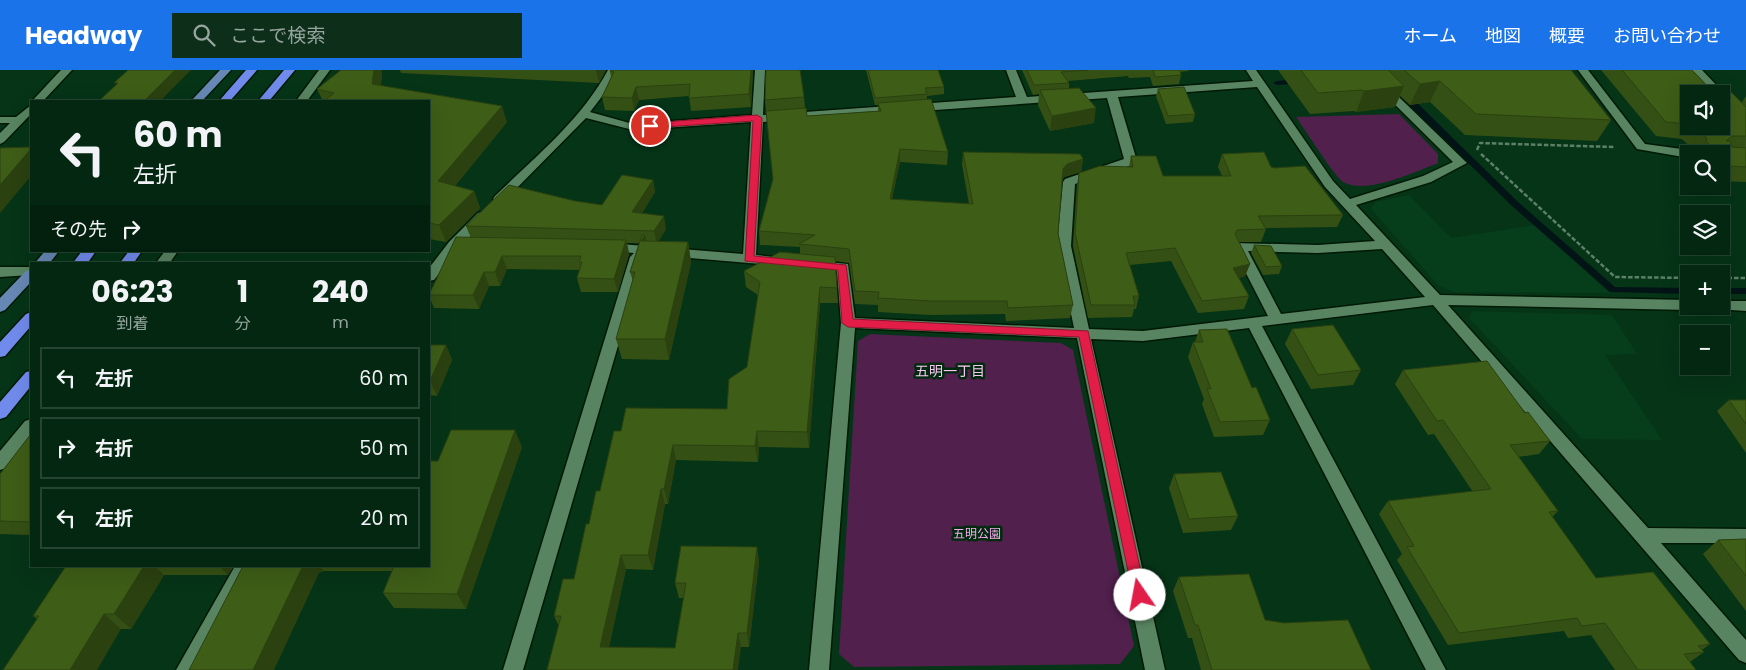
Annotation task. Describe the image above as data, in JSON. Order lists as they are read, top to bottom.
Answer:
{
  "districts": ["五明一丁目"],
  "parks": ["五明公園"],
  "page": {
    "header": "Headway",
    "search": "ここで検索",
    "nav": [
      "ホーム",
      "地図",
      "概要",
      "お問い合わせ"
    ],
    "map_buttons": ["+", "−"],
    "turn": ["60 m", "左折"],
    "then": "その先",
    "eta": [
      "06:23",
      "到着",
      "1",
      "分",
      "240",
      "m"
    ],
    "list": [
      {
        "name": "左折",
        "value": "60 m"
      },
      {
        "name": "右折",
        "value": "50 m"
      },
      {
        "name": "左折",
        "value": "20 m"
      }
    ]
  }
}
